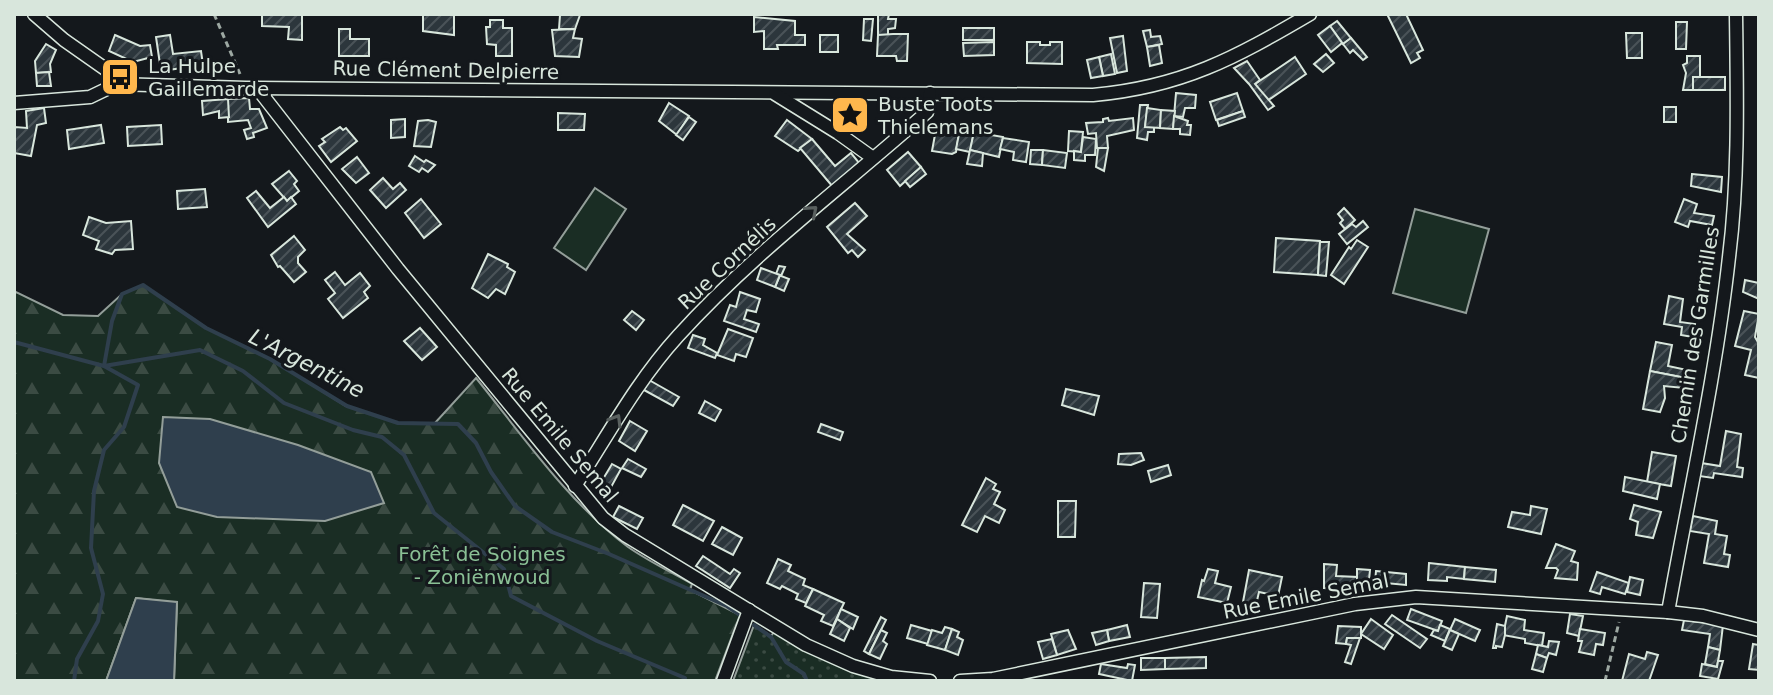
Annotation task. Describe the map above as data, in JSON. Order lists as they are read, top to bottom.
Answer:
{
  "streets": {
    "street": [
      "Rue Clément Delpierre",
      "Rue Cornélis",
      "Chemin des Garmilles",
      "Rue Emile Semal"
    ]
  },
  "crossings": [
    ["Rue Clément Delpierre", "Rue Cornélis"],
    ["Rue Clément Delpierre", "Rue Emile Semal"],
    ["Rue Cornélis", "Rue Emile Semal"],
    ["Chemin des Garmilles", "Rue Emile Semal"]
  ],
  "one_way": ["Rue Cornélis"],
  "water": ["L'Argentine"],
  "parks": ["Forêt de Soignes - Zoniënwoud"],
  "places": {
    "bus stop": ["La Hulpe Gaillemarde"],
    "place": ["Buste Toots Thielemans"]
  }
}
